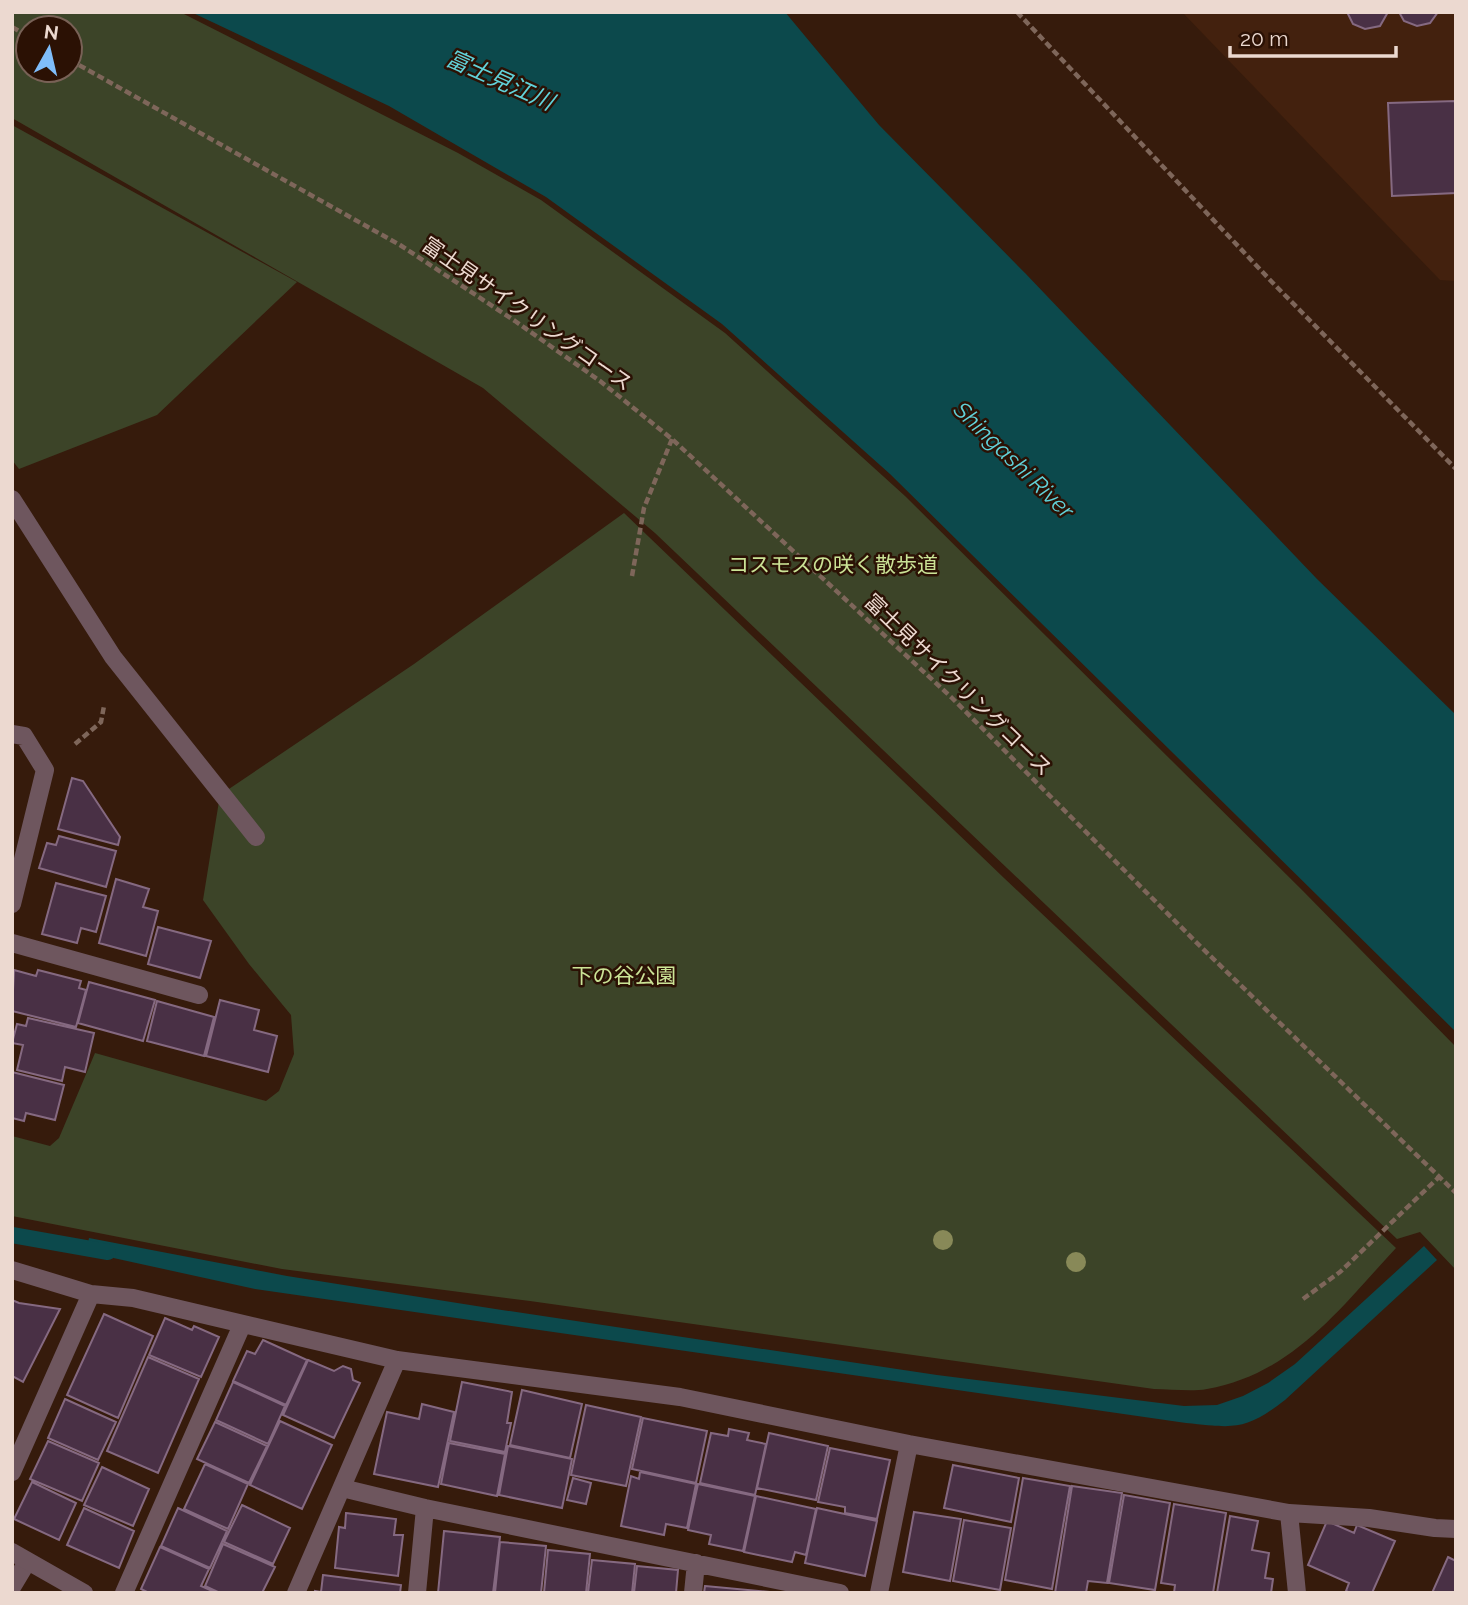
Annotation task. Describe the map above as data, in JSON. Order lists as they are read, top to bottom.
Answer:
{
  "streets": {
    "path": ["富士見サイクリングコース"]
  },
  "water": ["富士見江川", "Shingashi River"],
  "parks": ["コスモスの咲く散歩道", "下の谷公園"],
  "scale_bar": "20 m",
  "north": "top"
}
